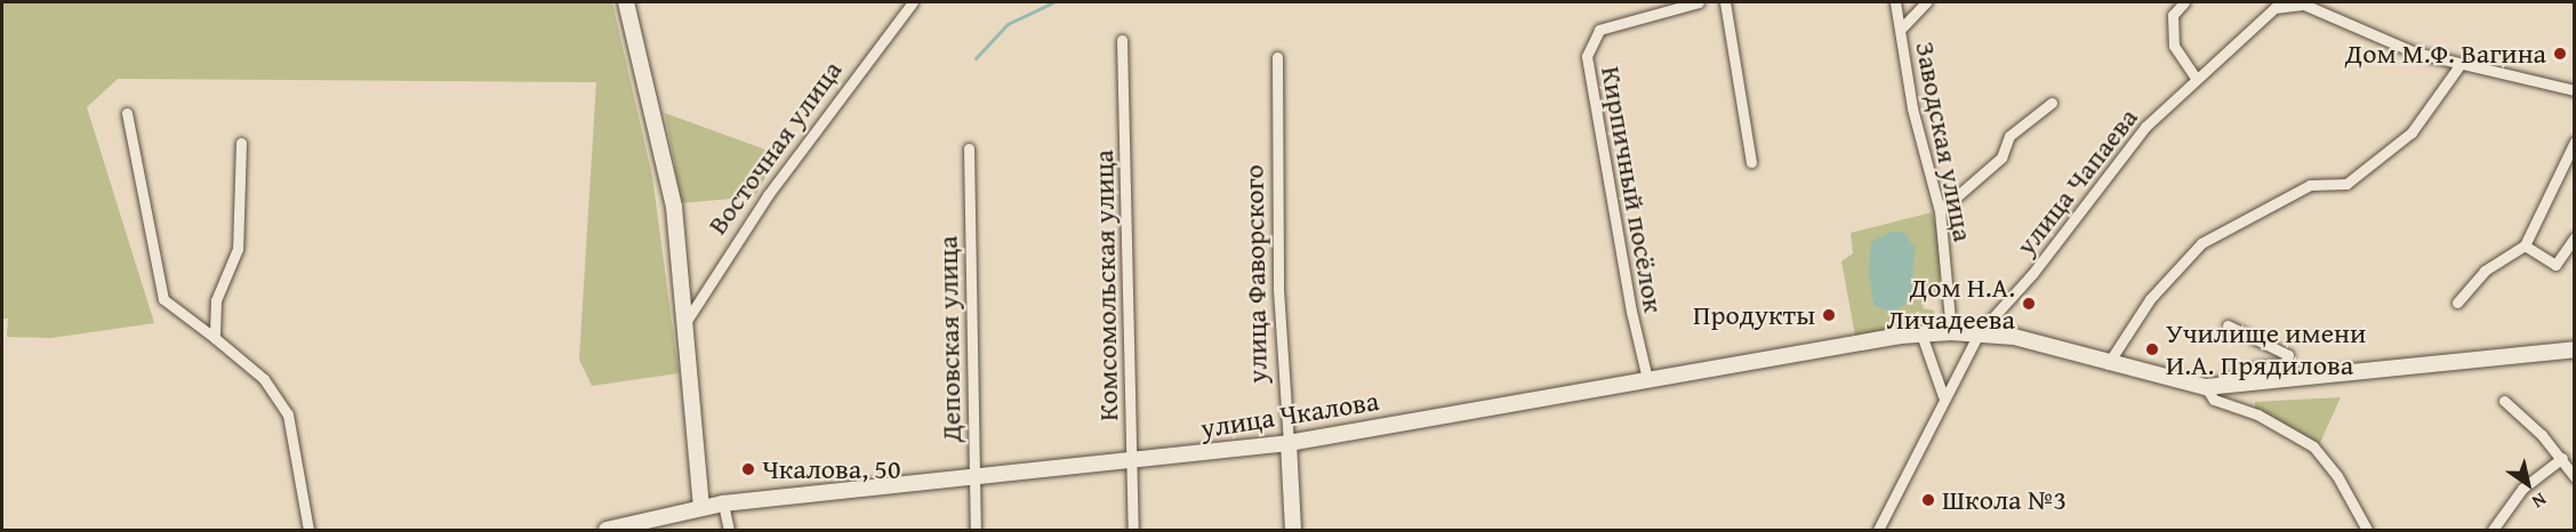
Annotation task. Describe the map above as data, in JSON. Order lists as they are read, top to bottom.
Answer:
{
  "streets": {
    "main road": ["Восточная улица", "улица Фаворского", "улица Чкалова"],
    "street": [
      "Заводская улица",
      "улица Чапаева",
      "Кирпичный посёлок",
      "Комсомольская улица",
      "Деповская улица"
    ]
  },
  "crossings": [
    ["Заводская улица", "улица Чкалова"],
    ["Восточная улица", "улица Чкалова"],
    ["улица Чапаева", "улица Чкалова"],
    ["Кирпичный посёлок", "улица Чкалова"],
    ["улица Фаворского", "улица Чкалова"],
    ["Комсомольская улица", "улица Чкалова"],
    ["Деповская улица", "улица Чкалова"]
  ],
  "places": [
    "Дом М.Ф. Вагина",
    "Дом Н.А. Личадеева",
    "Продукты",
    "Училище имени И.А. Прядилова",
    "Чкалова, 50",
    "Школа №3"
  ],
  "north": "bottom right"
}
